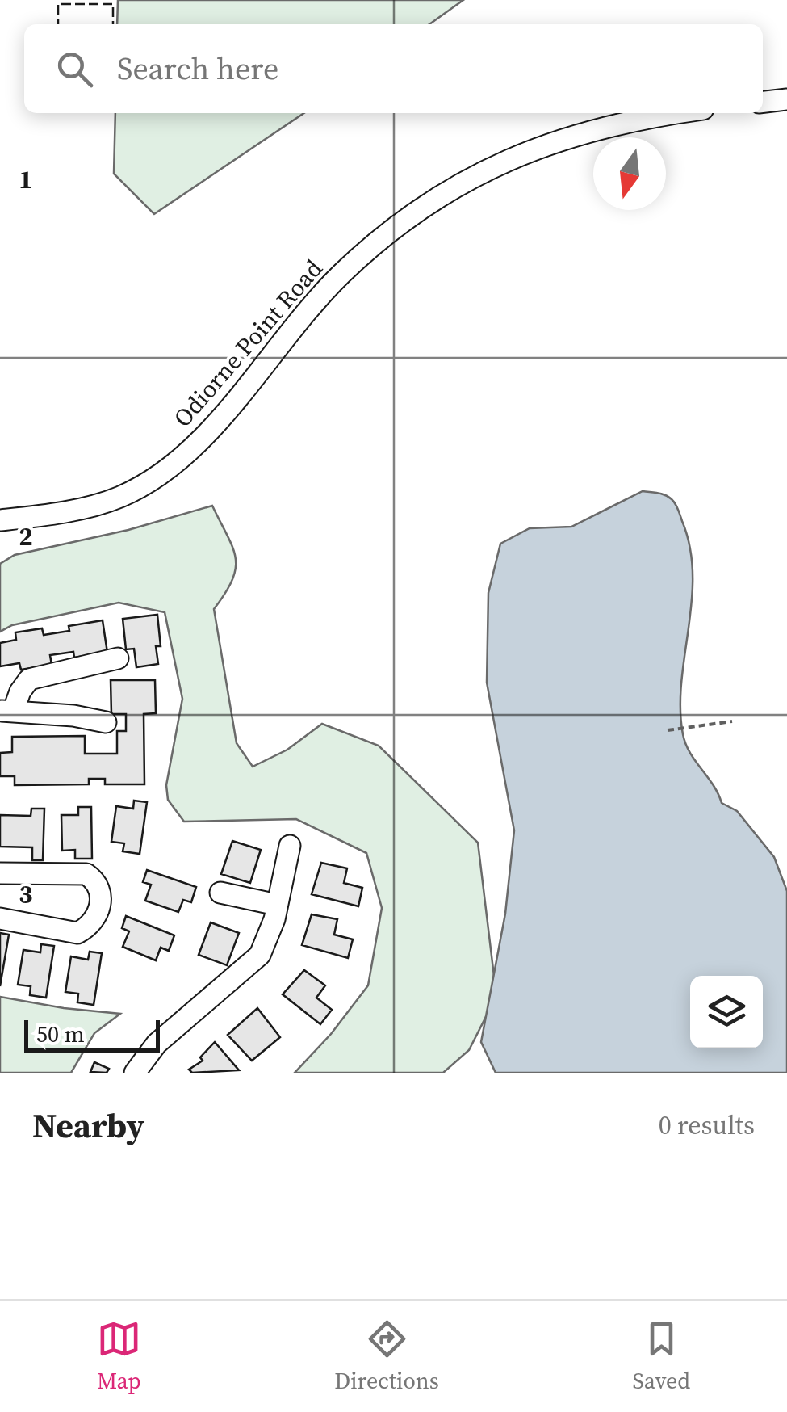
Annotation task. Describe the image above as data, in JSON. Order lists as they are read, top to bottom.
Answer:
{
  "streets": {
    "street": ["Odiorne Point Road"]
  },
  "scale_bar": "50 m",
  "north": "bottom",
  "page": {
    "search": "Search here",
    "scale": "50 m",
    "heading": ["Nearby", "0 results"],
    "nav": ["Map", "Directions", "Saved"]
  },
  "grid": {
    "rows": ["1", "2", "3"]
  }
}
